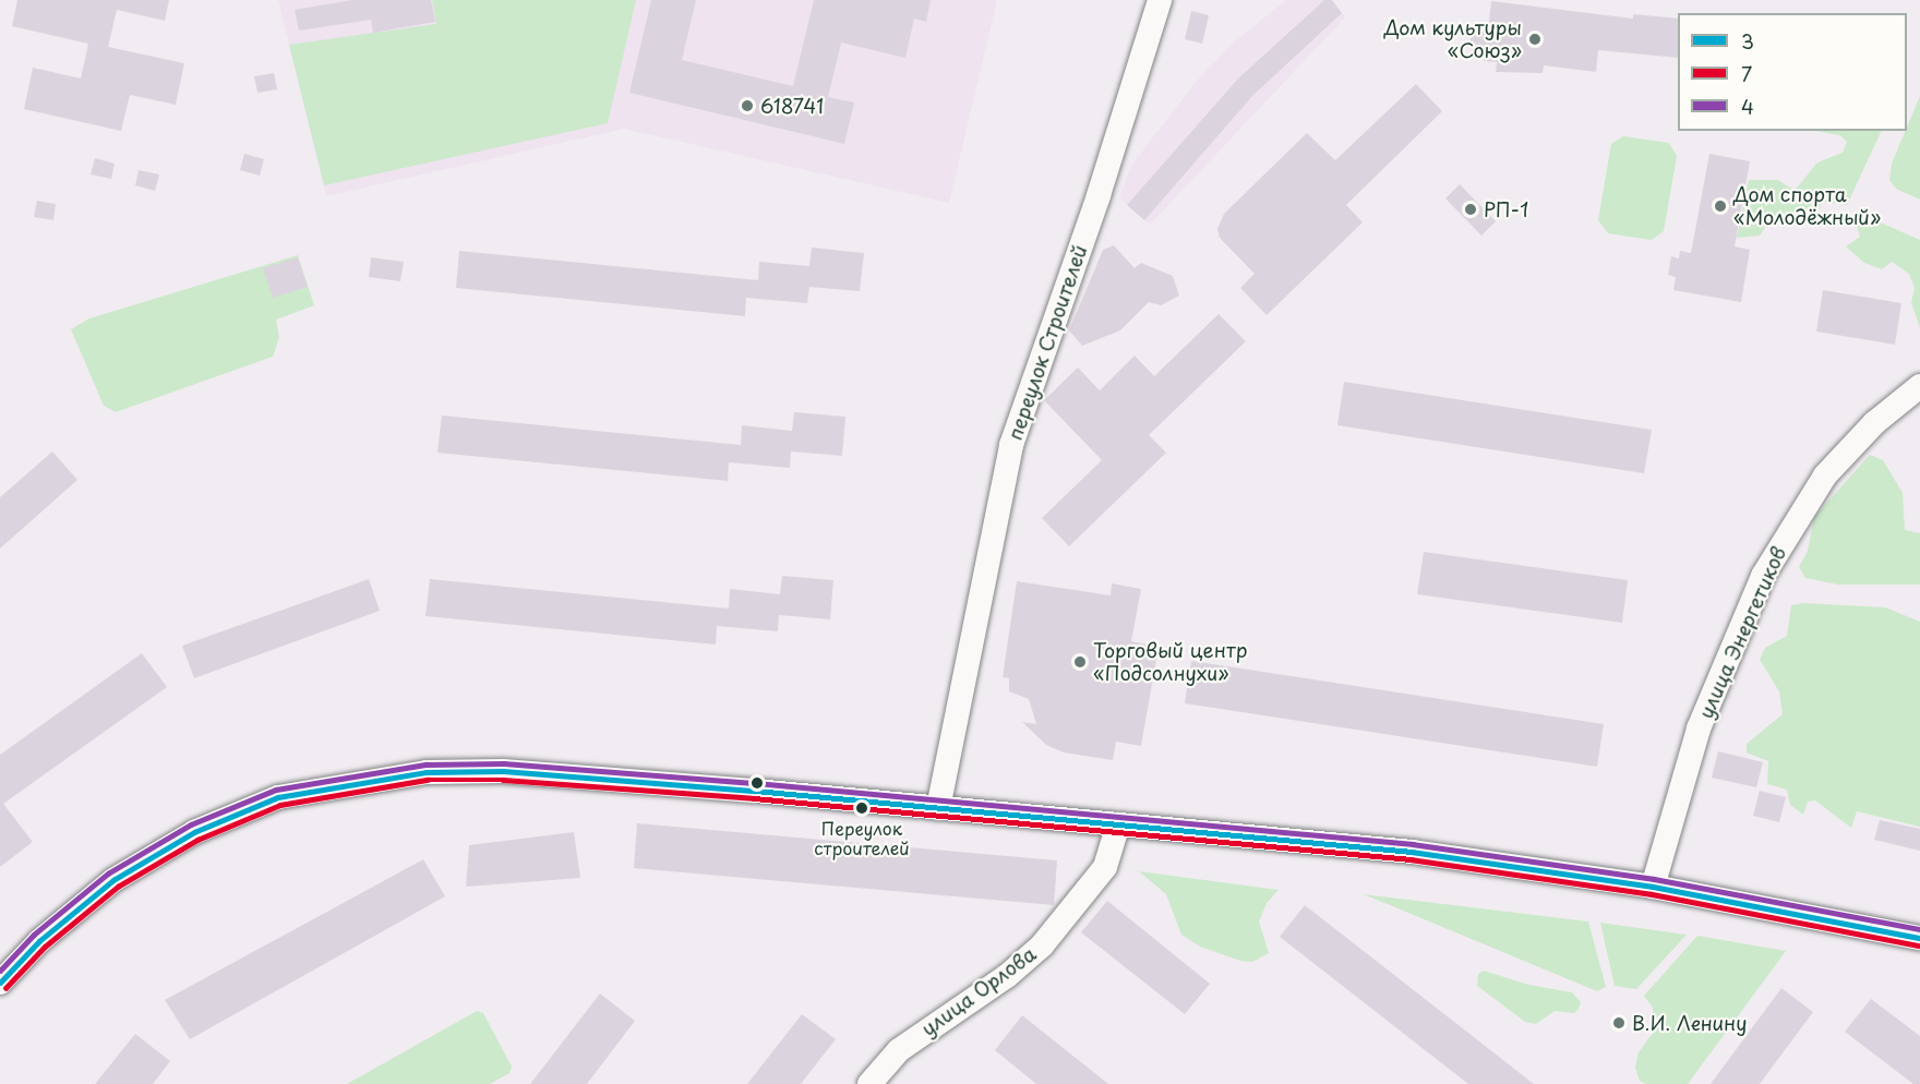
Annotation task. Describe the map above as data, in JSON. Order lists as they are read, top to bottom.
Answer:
{
  "streets": {
    "street": ["переулок Строителей", "улица Энергетиков", "улица Орлова"]
  },
  "places": [
    "Дом культуры «Союз»",
    "618741",
    "Дом спорта «Молодёжный»",
    "РП-1",
    "Торговый центр «Подсолнухи»",
    "Переулок строителей",
    "В.И. Ленину"
  ],
  "lines": ["transit line 4", "transit line 3", "transit line 7"],
  "legend": ["3", "7", "4"]
}
